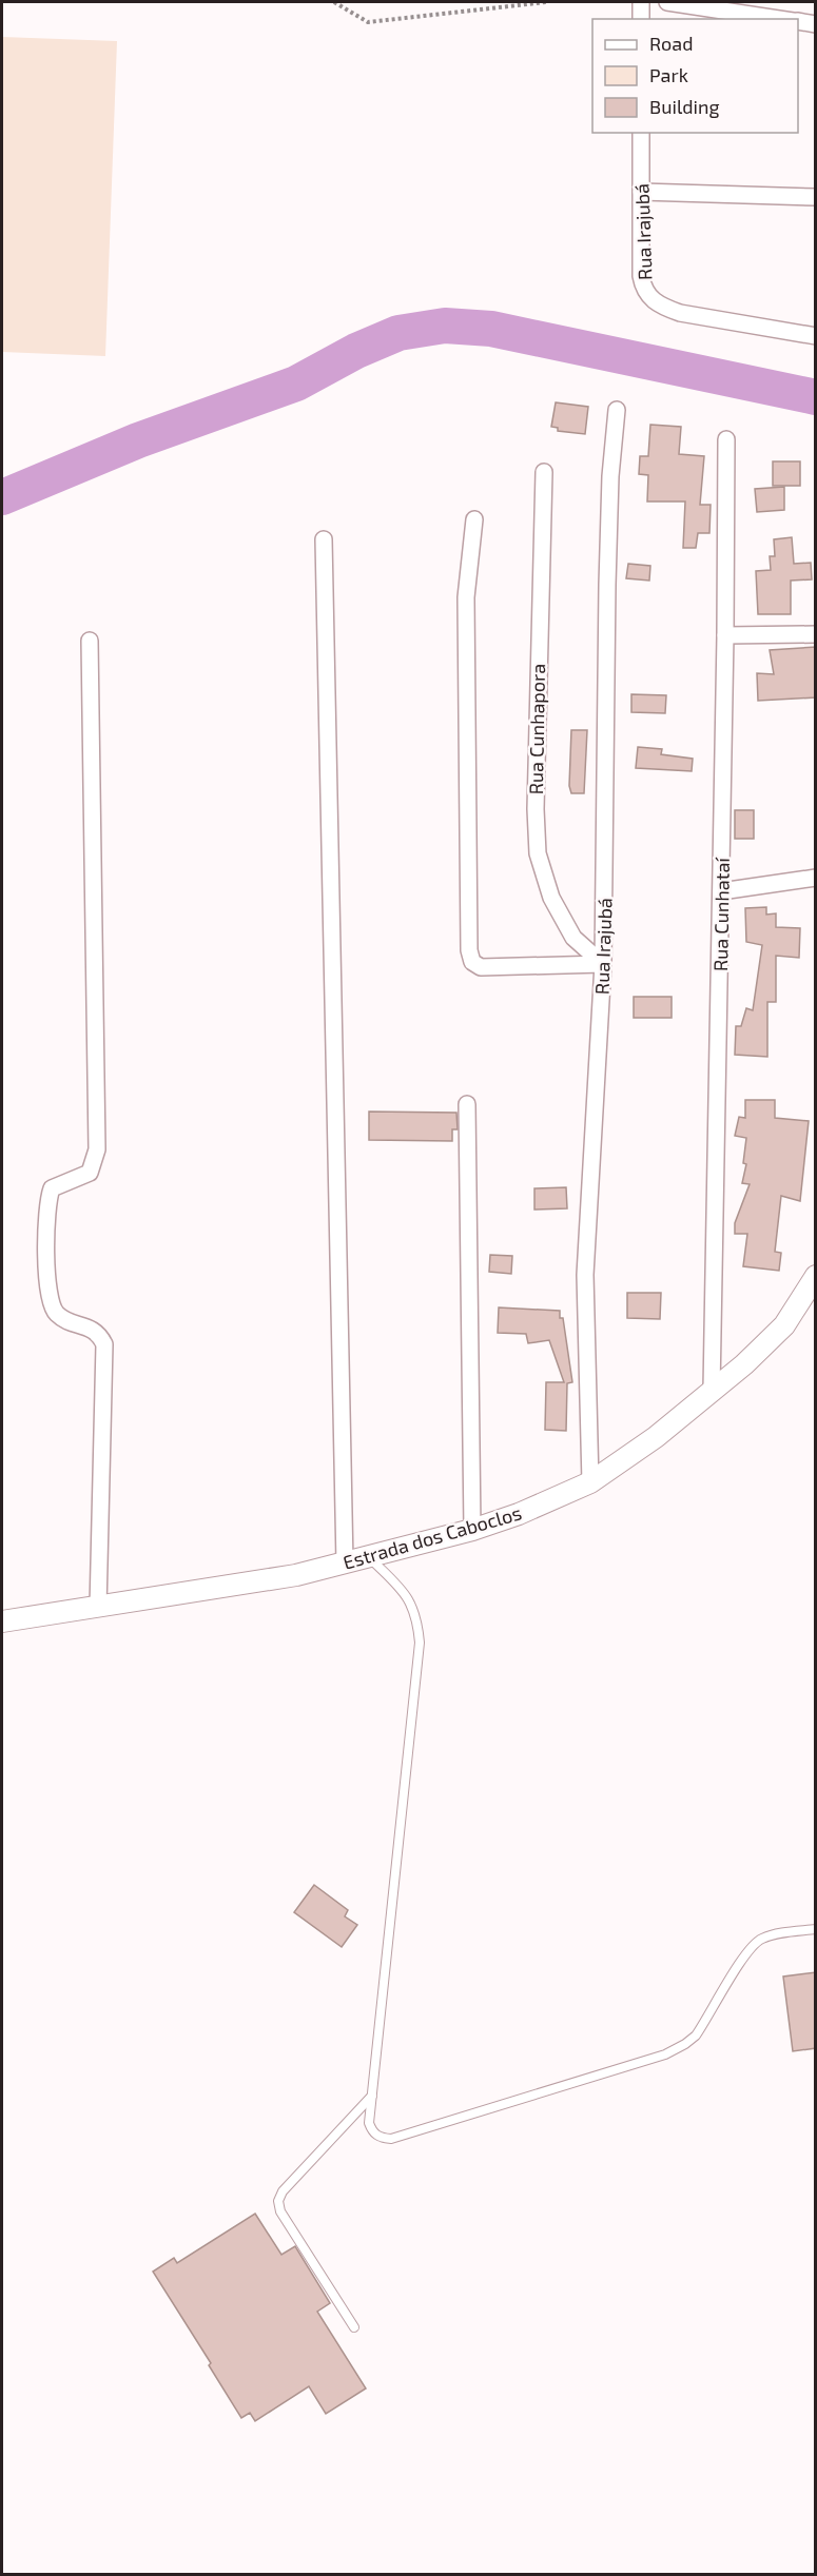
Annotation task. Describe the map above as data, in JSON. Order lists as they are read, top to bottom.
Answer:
{
  "streets": {
    "street": [
      "Rua Irajubá",
      "Rua Cunhapora",
      "Rua Cunhataí",
      "Estrada dos Caboclos"
    ]
  },
  "crossings": [
    ["Rua Irajubá", "Rua Cunhapora"],
    ["Rua Irajubá", "Estrada dos Caboclos"],
    ["Rua Cunhataí", "Estrada dos Caboclos"]
  ],
  "legend": ["Road", "Park", "Building"]
}
